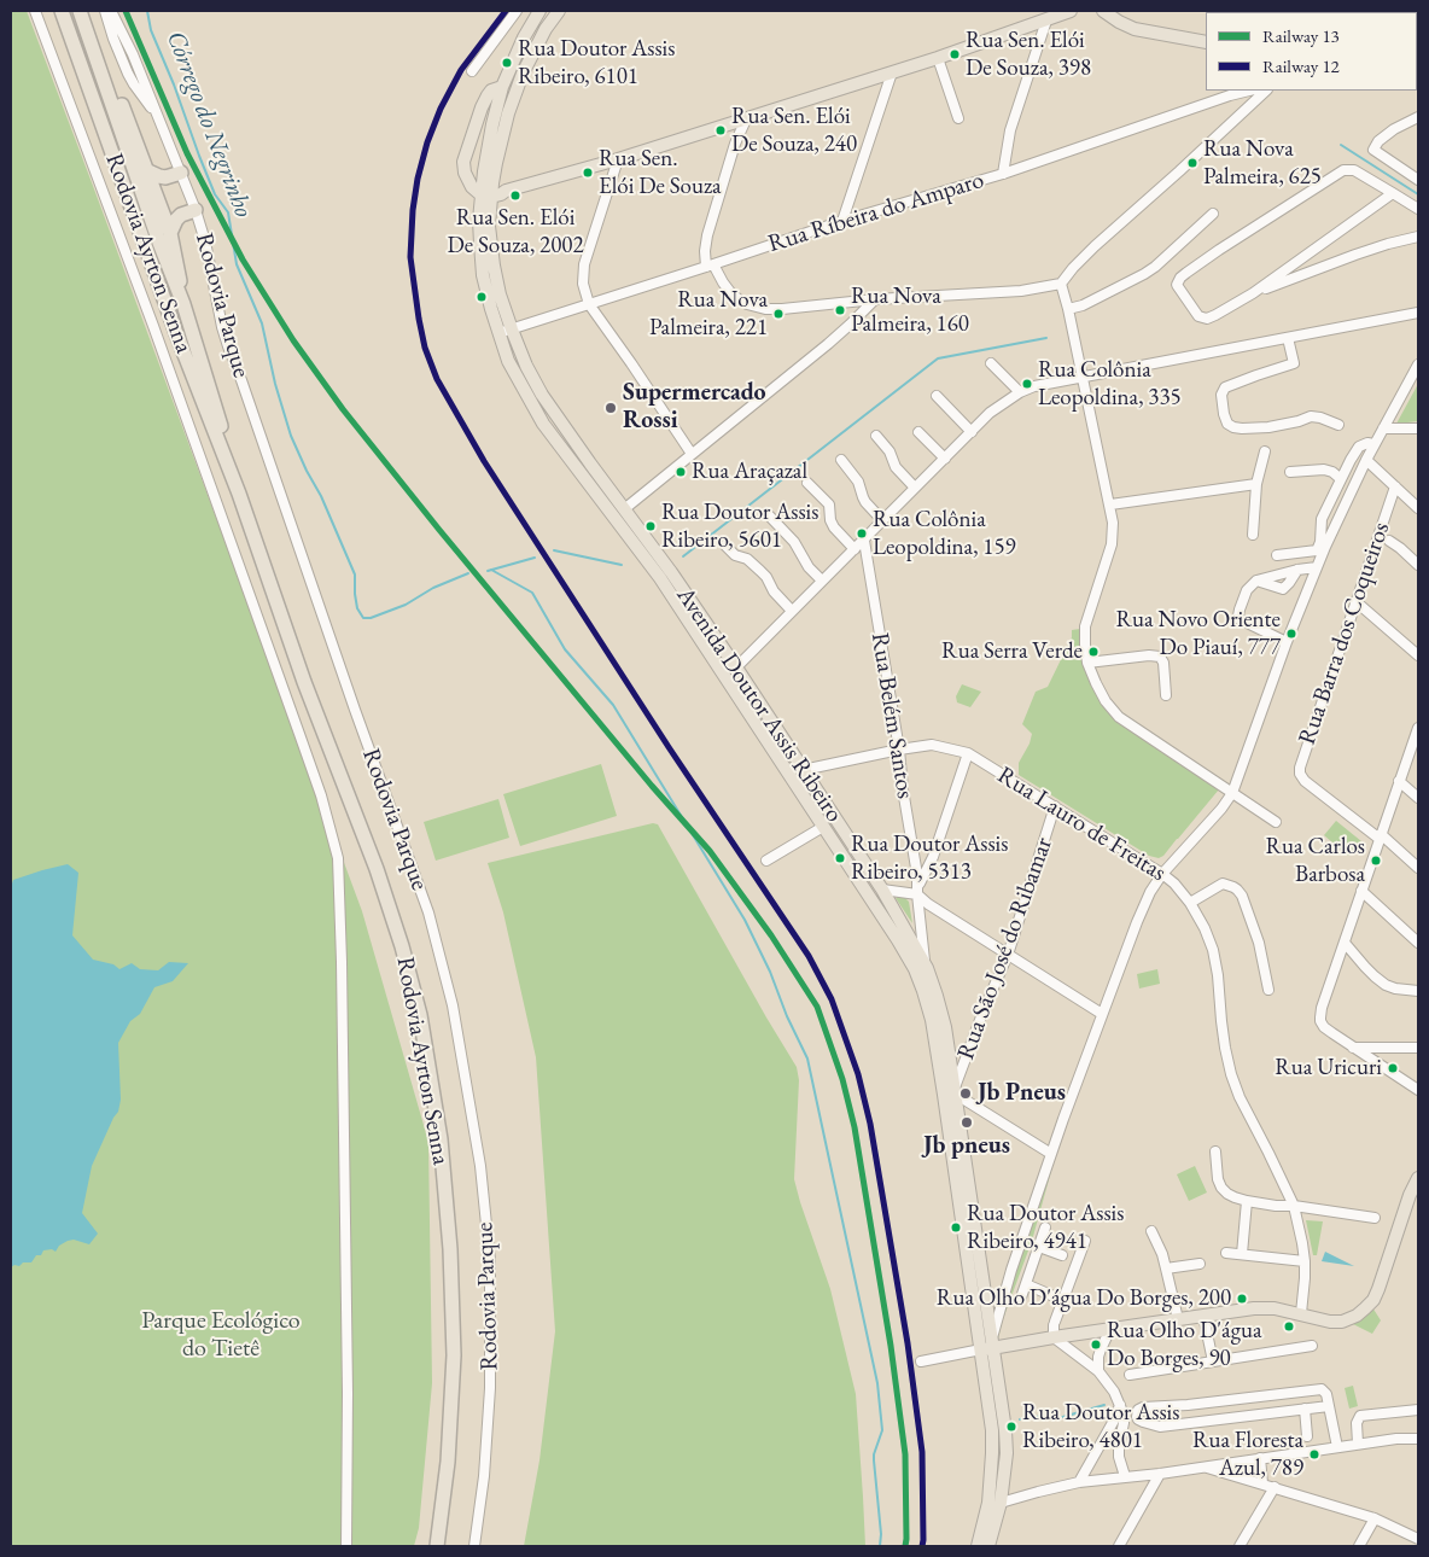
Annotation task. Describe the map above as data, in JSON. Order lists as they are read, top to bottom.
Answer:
{
  "streets": {
    "highway": ["Rodovia Ayrton Senna"],
    "main road": ["Avenida Doutor Assis Ribeiro"],
    "street": [
      "Rua Ríbeira do Amparo",
      "Rodovia Parque",
      "Rua Barra dos Coqueiros",
      "Rua Belém Santos",
      "Rua Lauro de Freitas",
      "Rua São José do Ribamar"
    ]
  },
  "crossings": [
    ["Rua Ríbeira do Amparo", "Avenida Doutor Assis Ribeiro"],
    ["Avenida Doutor Assis Ribeiro", "Rua Belém Santos"],
    ["Avenida Doutor Assis Ribeiro", "Rua Lauro de Freitas"],
    ["Avenida Doutor Assis Ribeiro", "Rua São José do Ribamar"],
    ["Rua Belém Santos", "Rua Lauro de Freitas"],
    ["Rua Lauro de Freitas", "Rua São José do Ribamar"]
  ],
  "water": ["Córrego do Negrinho"],
  "parks": ["Parque Ecológico do Tietê"],
  "places": [
    "Rua Sen. Elói De Souza, 398",
    "Rua Doutor Assis Ribeiro, 6101",
    "Rua Sen. Elói De Souza, 240",
    "Rua Nova Palmeira, 625",
    "Rua Sen. Elói De Souza",
    "Rua Sen. Elói De Souza, 2002",
    "Rua Nova Palmeira, 160",
    "Rua Nova Palmeira, 221",
    "Rua Colônia Leopoldina, 335",
    "Supermercado Rossi",
    "Rua Araçazal",
    "Rua Doutor Assis Ribeiro, 5601",
    "Rua Colônia Leopoldina, 159",
    "Rua Novo Oriente Do Piauí, 777",
    "Rua Serra Verde",
    "Rua Doutor Assis Ribeiro, 5313",
    "Rua Carlos Barbosa",
    "Rua Uricuri",
    "Jb Pneus",
    "Jb pneus",
    "Rua Doutor Assis Ribeiro, 4941",
    "Rua Olho D'água Do Borges, 200",
    "Rua Olho D'água Do Borges, 90",
    "Rua Doutor Assis Ribeiro, 4801",
    "Rua Floresta Azul, 789"
  ],
  "lines": ["rail line 13", "rail line 12"],
  "legend": ["Railway 13", "Railway 12"]
}
